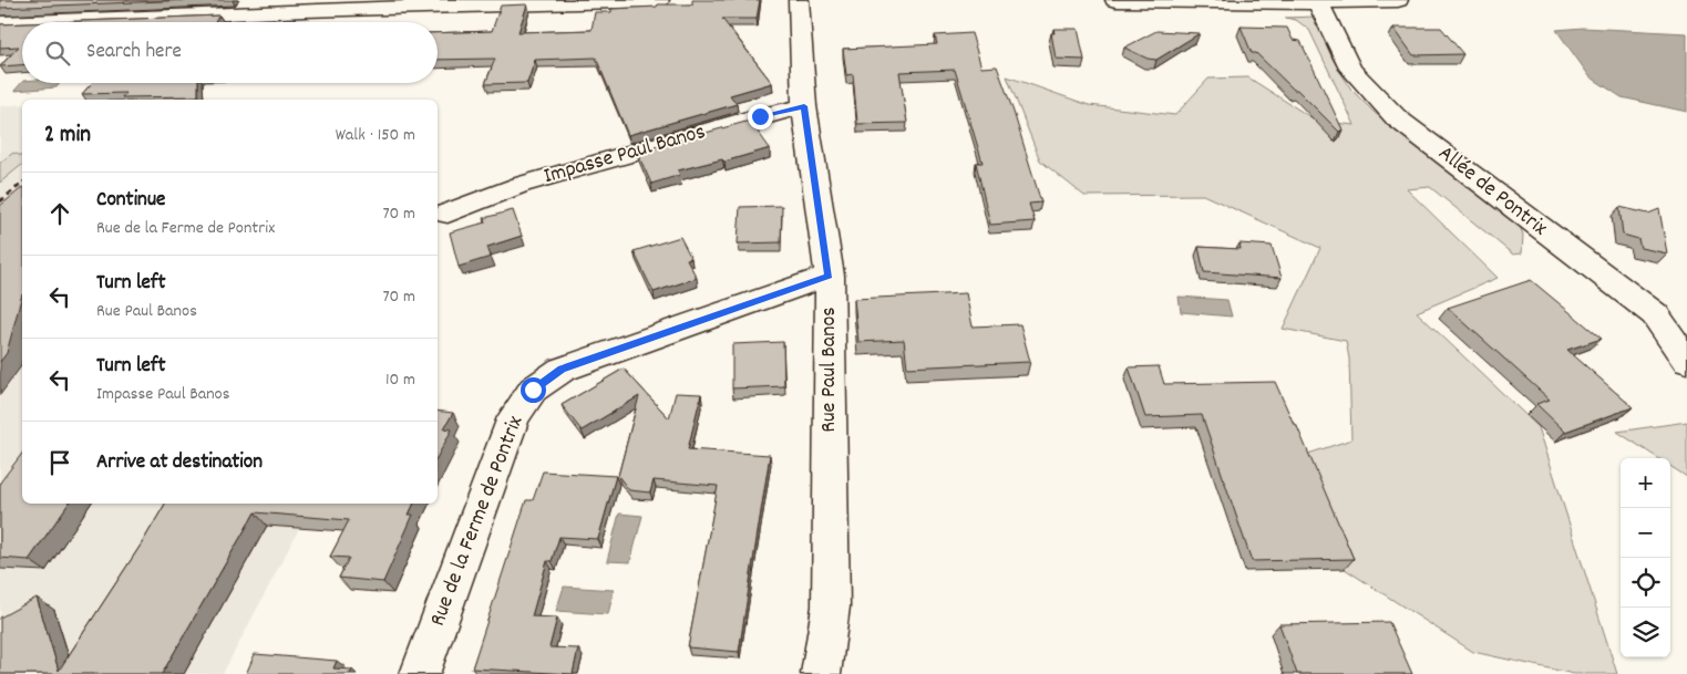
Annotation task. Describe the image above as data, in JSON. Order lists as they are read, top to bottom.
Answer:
{
  "streets": {
    "street": [
      "Impasse Paul Banos",
      "Allée de Pontrix",
      "Rue Paul Banos",
      "Rue de la Ferme de Pontrix"
    ]
  },
  "crossings": [
    ["Impasse Paul Banos", "Rue Paul Banos"],
    ["Rue Paul Banos", "Rue de la Ferme de Pontrix"]
  ],
  "page": {
    "search": "Search here",
    "heading": ["2 min", "Walk · 150 m"],
    "list": [
      ["Continue", "Rue de la Ferme de Pontrix", "70 m"],
      ["Turn left", "Rue Paul Banos", "70 m"],
      ["Turn left", "Impasse Paul Banos", "10 m"],
      "Arrive at destination"
    ],
    "map_buttons": ["+", "−"]
  }
}
